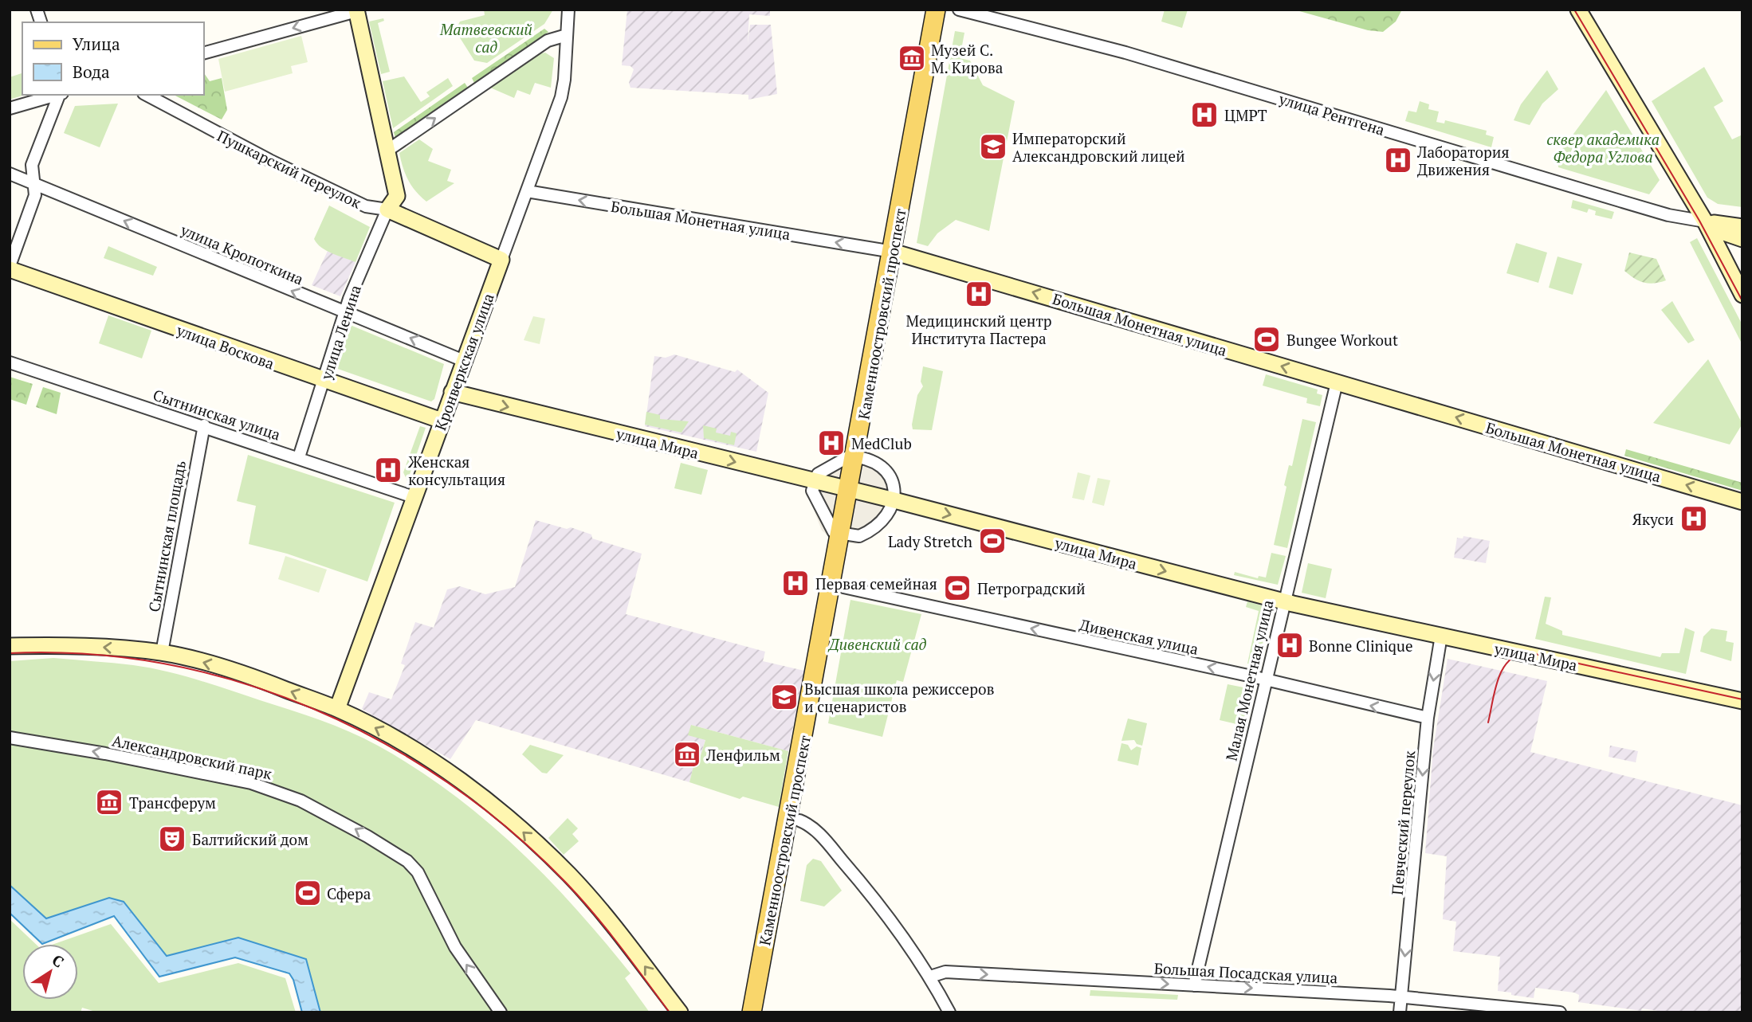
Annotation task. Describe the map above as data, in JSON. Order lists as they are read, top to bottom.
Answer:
{
  "streets": {
    "main road": ["Каменноостровский проспект"],
    "street": [
      "улица Рентгена",
      "Пушкарский переулок",
      "Большая Монетная улица",
      "улица Кропоткина",
      "улица Ленина",
      "улица Воскова",
      "Кронверкская улица",
      "Сытнинская улица",
      "улица Мира",
      "Сытнинская площадь",
      "Дивенская улица",
      "Малая Монетная улица",
      "Александровский парк",
      "Певческий переулок",
      "Большая Посадская улица"
    ]
  },
  "crossings": [
    ["Пушкарский переулок", "улица Ленина"],
    ["Пушкарский переулок", "Кронверкская улица"],
    ["Большая Монетная улица", "Каменноостровский проспект"],
    ["Большая Монетная улица", "Кронверкская улица"],
    ["Большая Монетная улица", "Малая Монетная улица"],
    ["улица Кропоткина", "улица Ленина"],
    ["улица Кропоткина", "Кронверкская улица"],
    ["Каменноостровский проспект", "улица Мира"],
    ["Каменноостровский проспект", "Дивенская улица"],
    ["улица Ленина", "улица Воскова"],
    ["улица Ленина", "Сытнинская улица"],
    ["улица Воскова", "Кронверкская улица"],
    ["Кронверкская улица", "Сытнинская улица"],
    ["Кронверкская улица", "улица Мира"],
    ["Сытнинская улица", "Сытнинская площадь"],
    ["улица Мира", "Малая Монетная улица"],
    ["улица Мира", "Певческий переулок"],
    ["Дивенская улица", "Малая Монетная улица"],
    ["Дивенская улица", "Певческий переулок"],
    ["Малая Монетная улица", "Большая Посадская улица"],
    ["Певческий переулок", "Большая Посадская улица"]
  ],
  "one_way": [
    "Большая Монетная улица",
    "улица Кропоткина",
    "улица Мира",
    "Дивенская улица",
    "Певческий переулок",
    "Большая Посадская улица"
  ],
  "parks": ["Матвеевский сад", "сквер академика Федора Углова", "Дивенский сад"],
  "places": {
    "museum": ["Музей С. М. Кирова", "Ленфильм", "Трансферум"],
    "hospital": [
      "ЦМРТ",
      "Лаборатория Движения",
      "Медицинский центр Института Пастера",
      "MedClub",
      "Женская консультация",
      "Якуси",
      "Первая семейная",
      "Bonne Clinique"
    ],
    "school or university": ["Императорский Александровский лицей", "Высшая школа режиссеров и сценаристов"],
    "sports": [
      "Bungee Workout",
      "Lady Stretch",
      "Петроградский",
      "Сфера"
    ],
    "theatre": ["Балтийский дом"]
  },
  "legend": ["Улица", "Вода"],
  "north": "top right"
}
